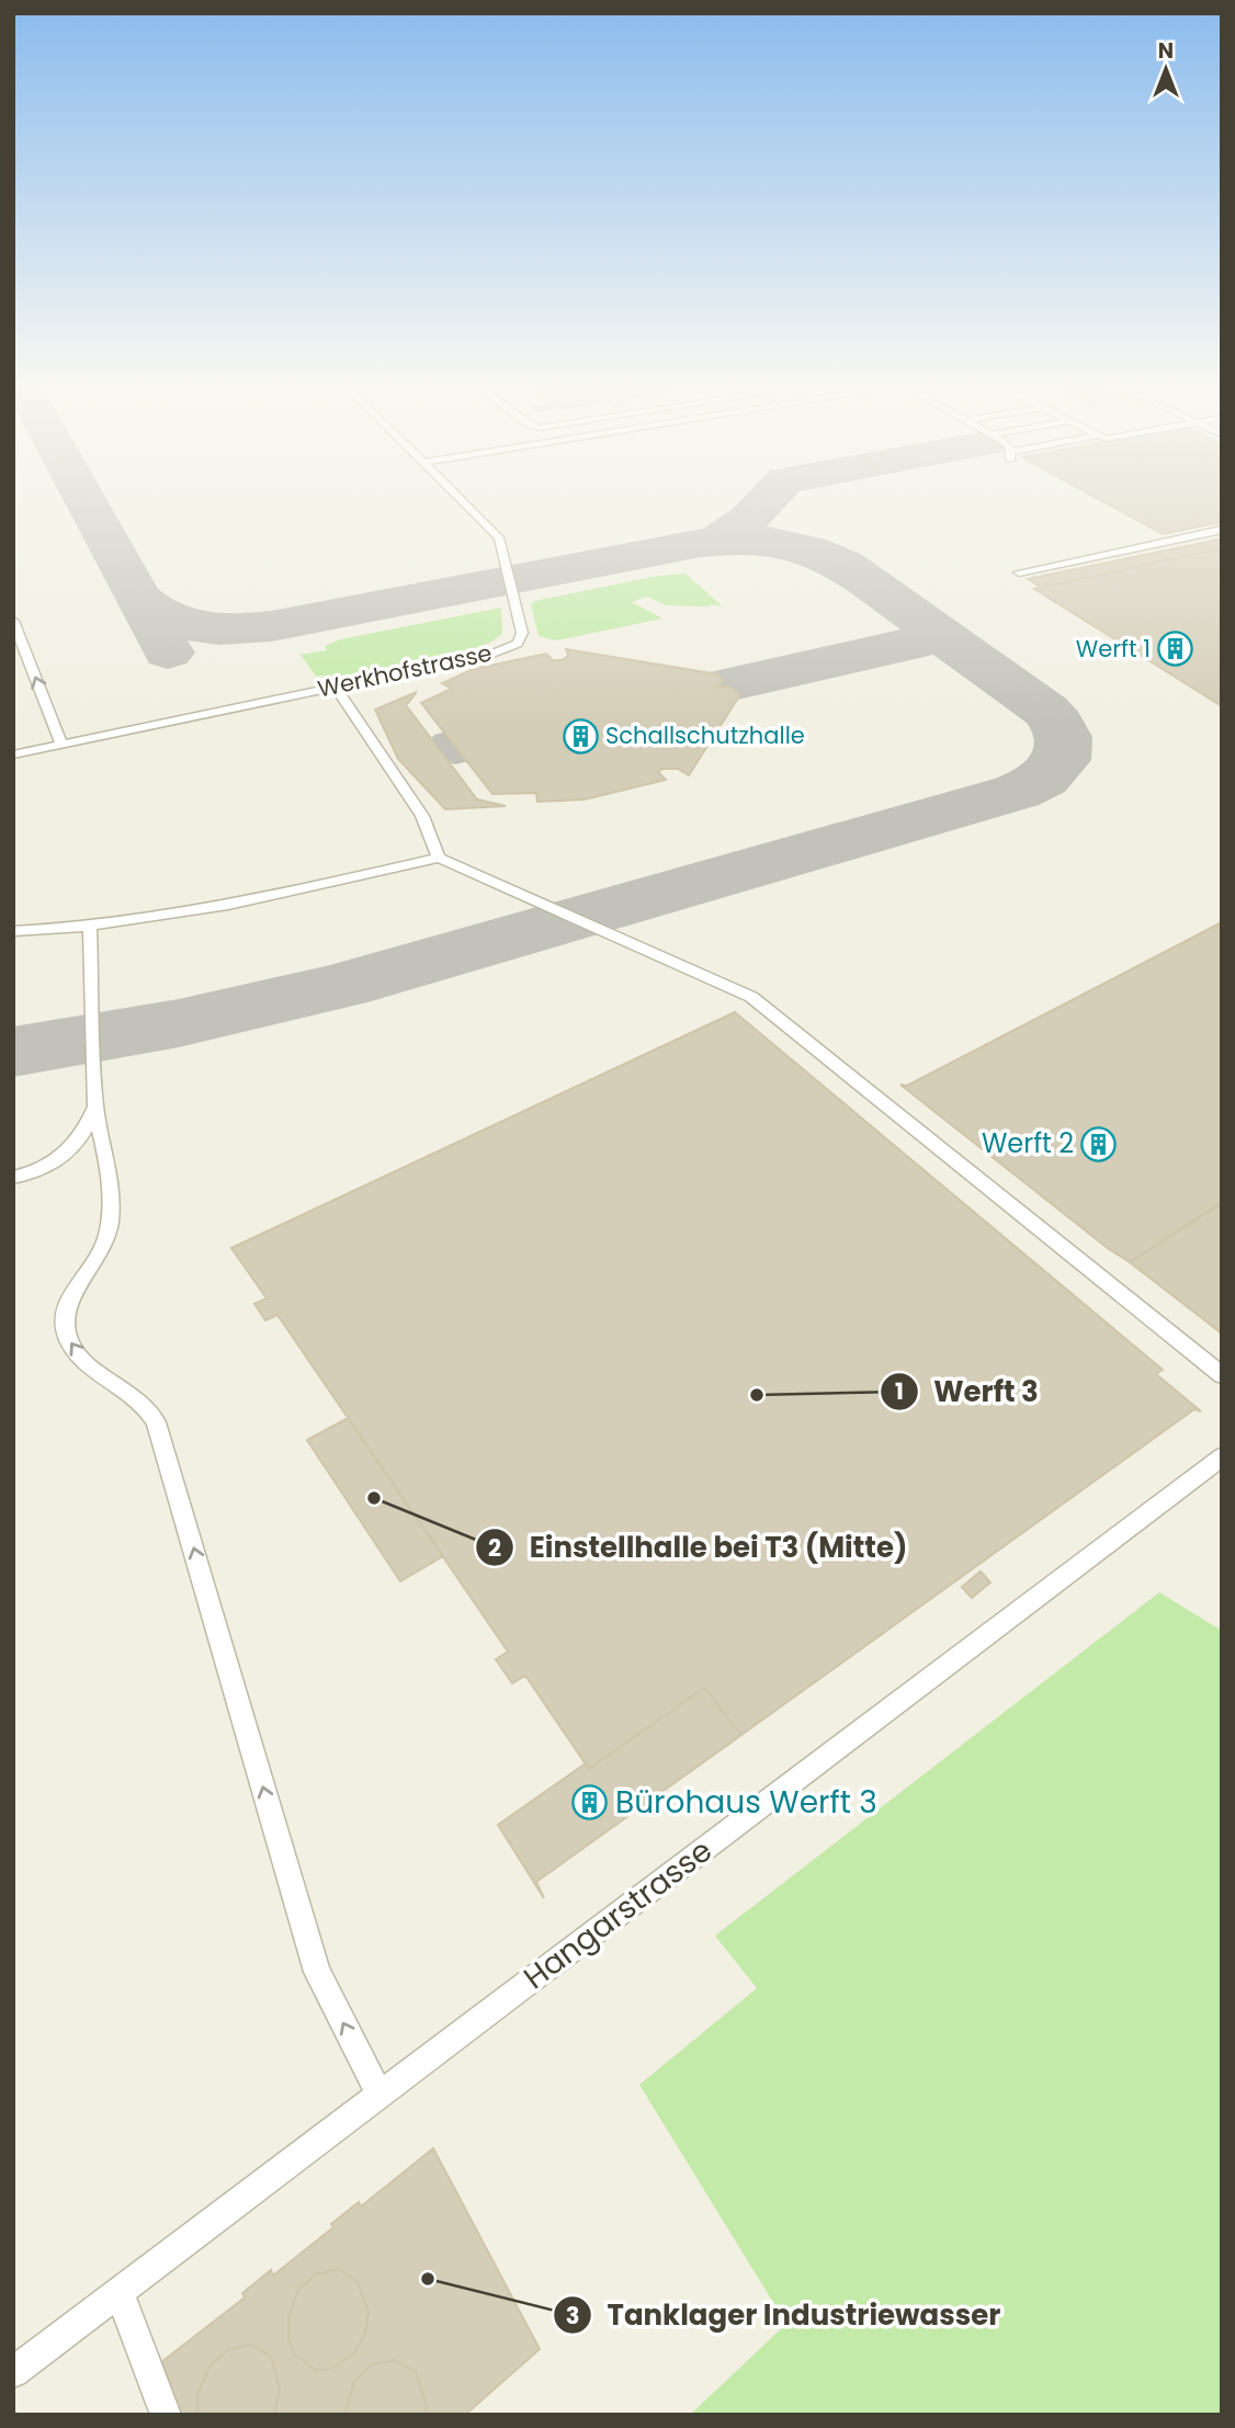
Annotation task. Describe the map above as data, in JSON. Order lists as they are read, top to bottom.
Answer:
{
  "streets": {
    "lane": ["Werkhofstrasse", "Hangarstrasse"]
  },
  "places": {
    "building": [
      "Werft 1",
      "Schallschutzhalle",
      "Werft 2",
      "Bürohaus Werft 3"
    ],
    "other": ["Werft 3", "Einstellhalle bei T3 (Mitte)", "Tanklager Industriewasser"]
  },
  "north": "top"
}
